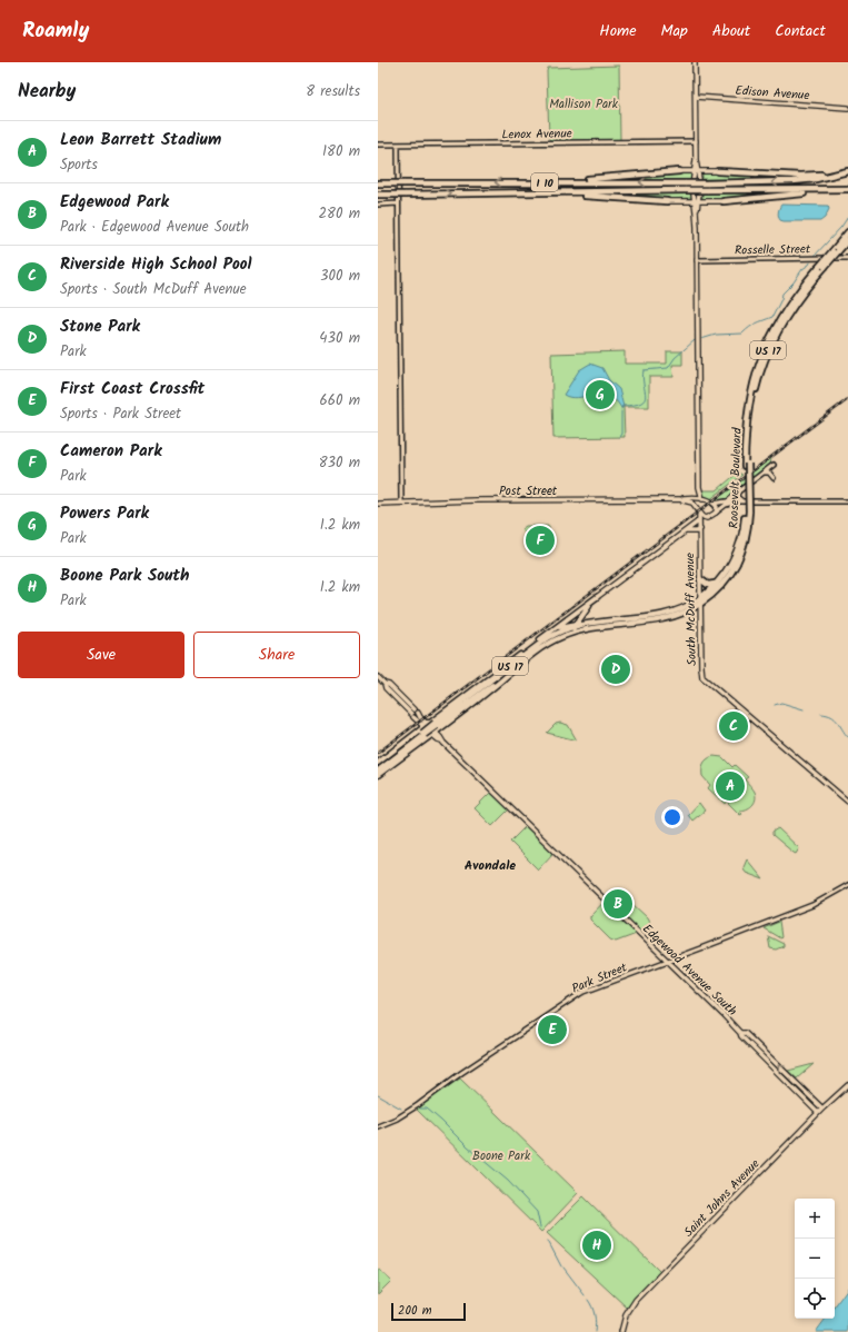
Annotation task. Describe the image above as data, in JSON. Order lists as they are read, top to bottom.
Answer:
{
  "streets": {
    "highway": ["I 10", "US 17", "Roosevelt Boulevard"],
    "main road": [
      "Edison Avenue",
      "Post Street",
      "South McDuff Avenue",
      "Edgewood Avenue South",
      "Saint Johns Avenue"
    ],
    "street": ["Lenox Avenue", "Rosselle Street", "Park Street"]
  },
  "crossings": [
    ["US 17", "Roosevelt Boulevard"],
    ["Roosevelt Boulevard", "South McDuff Avenue"],
    ["Edgewood Avenue South", "Park Street"],
    ["Edgewood Avenue South", "Saint Johns Avenue"]
  ],
  "districts": ["Avondale"],
  "parks": ["Mallison Park", "Boone Park"],
  "scale_bar": "200 m",
  "page": {
    "header": "Roamly",
    "nav": [
      "Home",
      "Map",
      "About",
      "Contact"
    ],
    "heading": ["Nearby", "8 results"],
    "list": [
      {
        "mark": "A",
        "name": "Leon Barrett Stadium",
        "note": "Sports",
        "value": "180 m"
      },
      {
        "mark": "B",
        "name": "Edgewood Park",
        "note": "Park · Edgewood Avenue South",
        "value": "280 m"
      },
      {
        "mark": "C",
        "name": "Riverside High School Pool",
        "note": "Sports · South McDuff Avenue",
        "value": "300 m"
      },
      {
        "mark": "D",
        "name": "Stone Park",
        "note": "Park",
        "value": "430 m"
      },
      {
        "mark": "E",
        "name": "First Coast Crossfit",
        "note": "Sports · Park Street",
        "value": "660 m"
      },
      {
        "mark": "F",
        "name": "Cameron Park",
        "note": "Park",
        "value": "830 m"
      },
      {
        "mark": "G",
        "name": "Powers Park",
        "note": "Park",
        "value": "1.2 km"
      },
      {
        "mark": "H",
        "name": "Boone Park South",
        "note": "Park",
        "value": "1.2 km"
      }
    ],
    "pins": [
      "G",
      "F",
      "D",
      "C",
      "A",
      "B",
      "E",
      "H"
    ],
    "buttons": ["Save", "Share"],
    "map_buttons": ["+", "−"],
    "scale": "200 m"
  }
}
